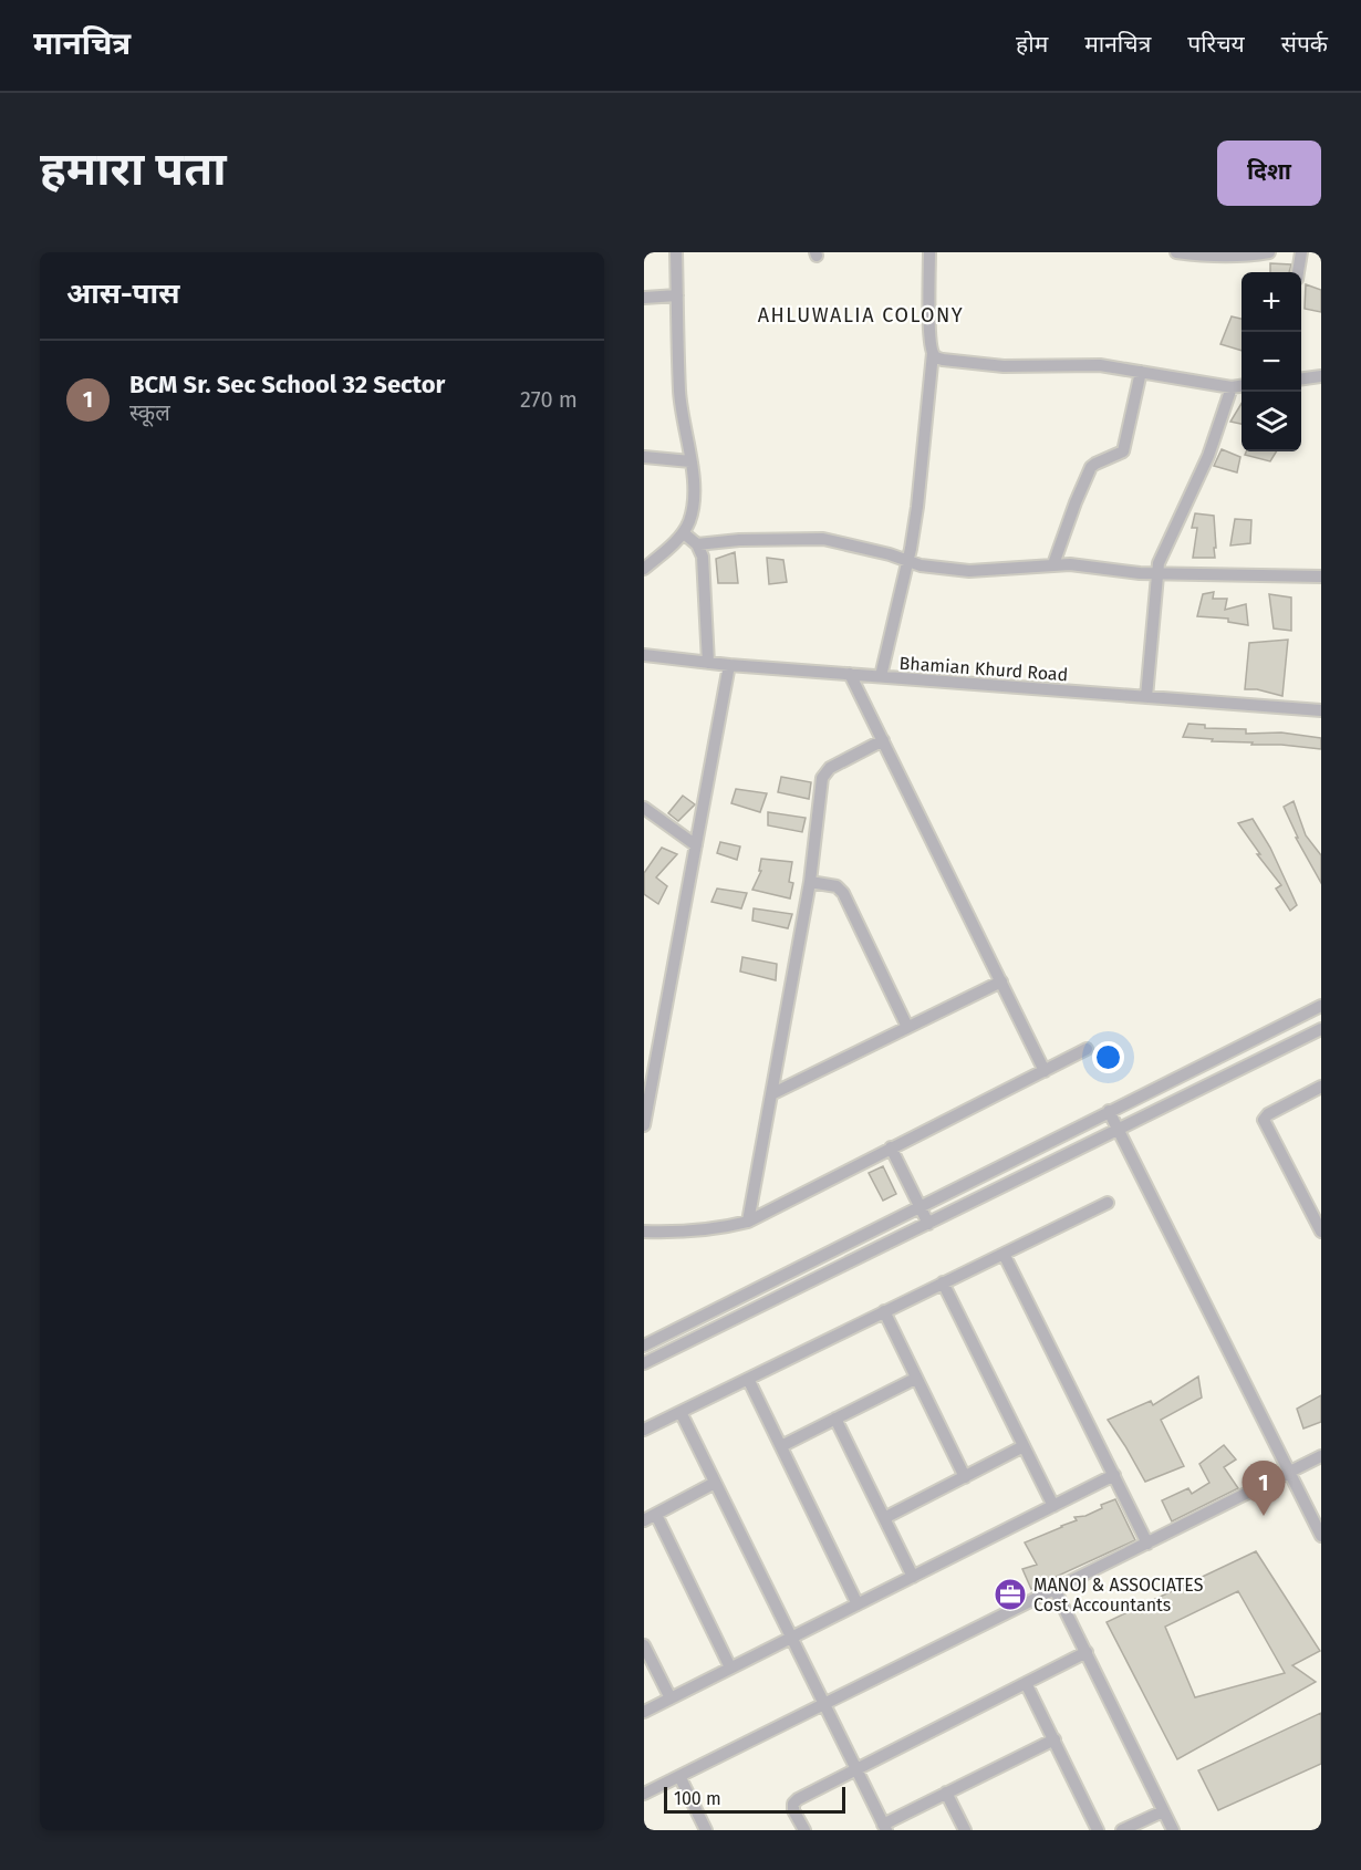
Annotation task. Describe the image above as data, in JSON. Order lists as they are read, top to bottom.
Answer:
{
  "streets": {
    "street": ["Bhamian Khurd Road"]
  },
  "districts": ["AHLUWALIA COLONY"],
  "places": {
    "office": ["MANOJ & ASSOCIATES Cost Accountants"]
  },
  "scale_bar": "100 m",
  "page": {
    "header": "मानचित्र",
    "nav": [
      "होम",
      "मानचित्र",
      "परिचय",
      "संपर्क"
    ],
    "buttons": "दिशा",
    "title": "हमारा पता",
    "heading": "आस-पास",
    "map_buttons": ["+", "−"],
    "list": [
      {
        "mark": "1",
        "name": "BCM Sr. Sec School 32 Sector",
        "note": "स्कूल",
        "value": "270 m"
      }
    ],
    "pins": "1",
    "scale": "100 m"
  }
}
